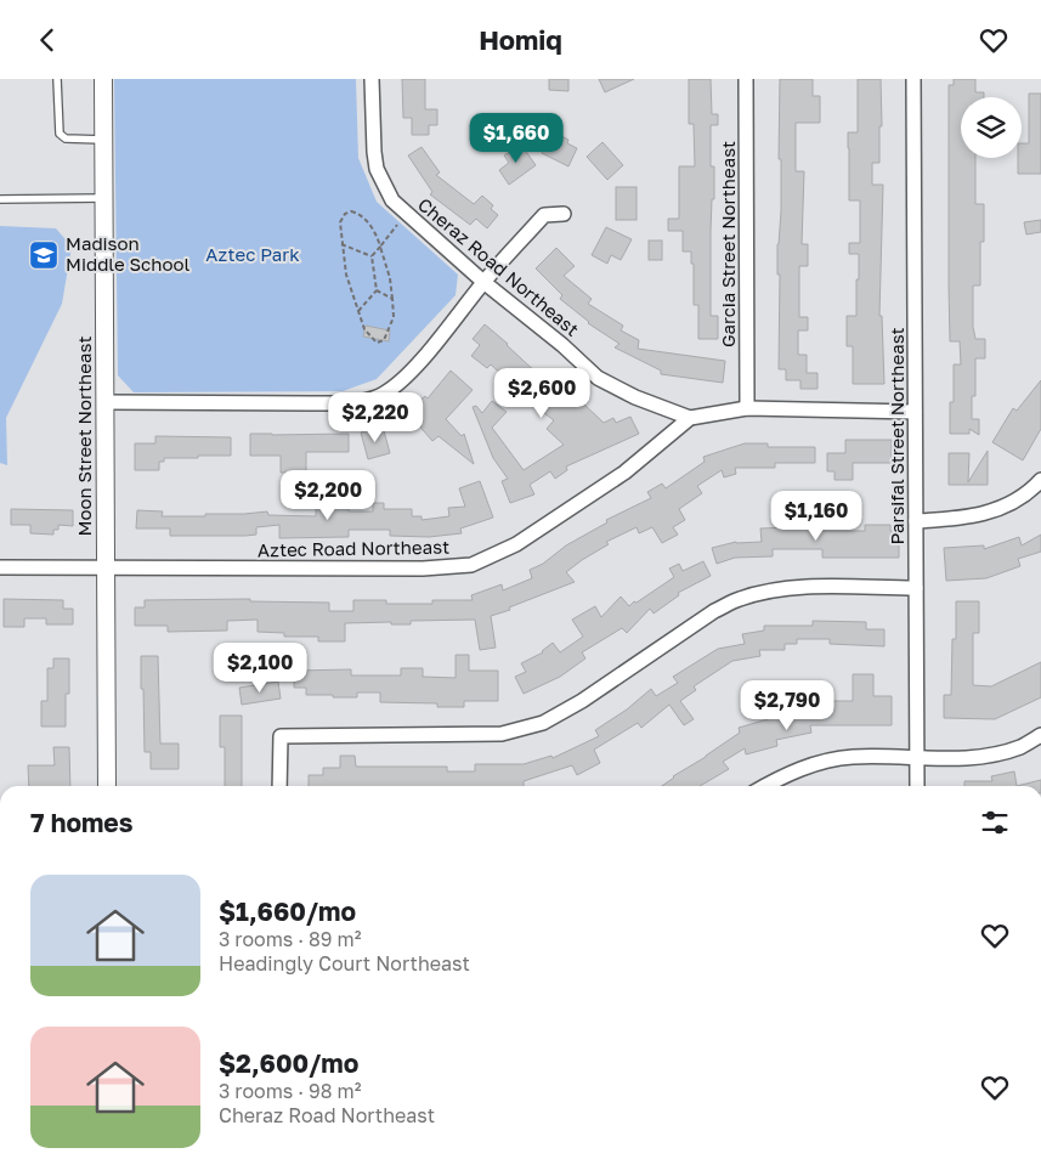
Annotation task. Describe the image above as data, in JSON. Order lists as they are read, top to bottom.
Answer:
{
  "streets": {
    "street": [
      "Garcia Street Northeast",
      "Cheraz Road Northeast",
      "Moon Street Northeast",
      "Parsifal Street Northeast",
      "Aztec Road Northeast"
    ]
  },
  "crossings": [
    ["Cheraz Road Northeast", "Aztec Road Northeast"],
    ["Moon Street Northeast", "Aztec Road Northeast"]
  ],
  "parks": ["Aztec Park"],
  "places": {
    "school or university": ["Madison Middle School"]
  },
  "page": {
    "header": "Homiq",
    "price": [
      "$1,660",
      "$2,600",
      "$2,220",
      "$2,200",
      "$1,160",
      "$2,100",
      "$2,790"
    ],
    "heading": "7 homes",
    "list": [
      {
        "name": "$1,660/mo",
        "note": "3 rooms · 89 m² · Headingly Court Northeast"
      },
      {
        "name": "$2,600/mo",
        "note": "3 rooms · 98 m² · Cheraz Road Northeast"
      }
    ]
  }
}
